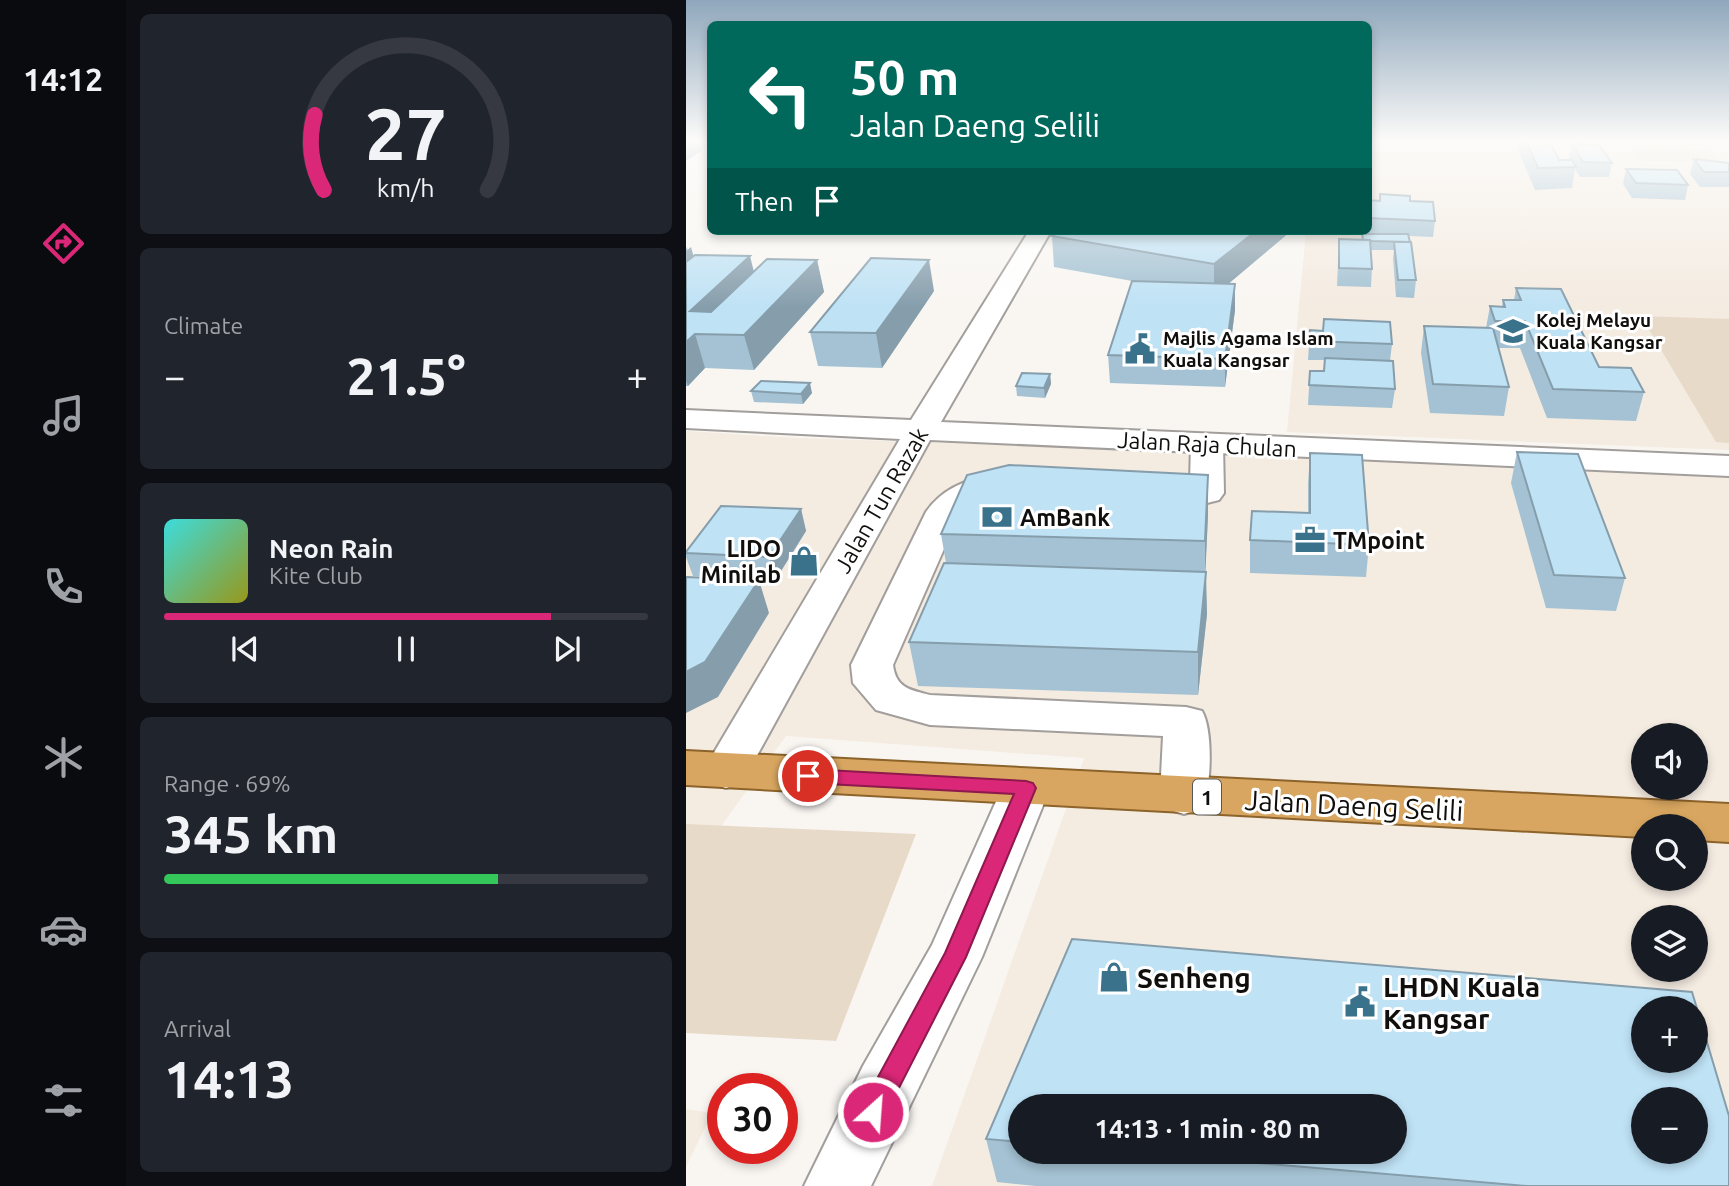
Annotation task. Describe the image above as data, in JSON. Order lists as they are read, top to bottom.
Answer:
{
  "streets": {
    "highway": ["1", "Jalan Daeng Selili"],
    "street": ["Jalan Raja Chulan", "Jalan Tun Razak"]
  },
  "crossings": [
    ["Jalan Raja Chulan", "Jalan Tun Razak"],
    ["Jalan Tun Razak", "Jalan Daeng Selili"]
  ],
  "places": {
    "school or university": ["Kolej Melayu Kuala Kangsar"],
    "public building": ["Majlis Agama Islam Kuala Kangsar", "LHDN Kuala Kangsar"],
    "bank": ["AmBank"],
    "office": ["TMpoint"],
    "shop": ["LIDO Minilab", "Senheng"]
  },
  "page": {
    "tabs": "14:12",
    "turn": ["50 m", "Jalan Daeng Selili"],
    "then": "Then",
    "tile": [
      "Climate",
      ["Range · 69%", "345 km"],
      ["Arrival", "14:13"]
    ],
    "heat": ["−", "21.5°", "+"],
    "song": ["Neon Rain", "Kite Club"],
    "map_buttons": ["+", "−"],
    "limit": "30",
    "trip": "14:13 · 1 min · 80 m",
    "gauge": ["27", "km/h"]
  }
}
